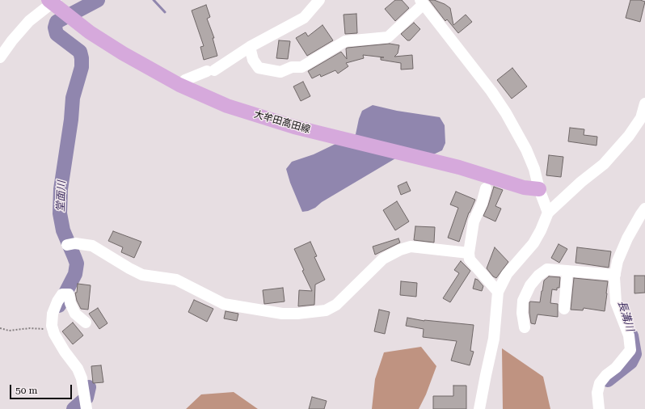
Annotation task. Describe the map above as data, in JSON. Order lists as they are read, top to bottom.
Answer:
{
  "streets": {
    "main road": ["大牟田高田線"]
  },
  "water": ["堂面川", "長溝川"],
  "scale_bar": "50 m"
}
